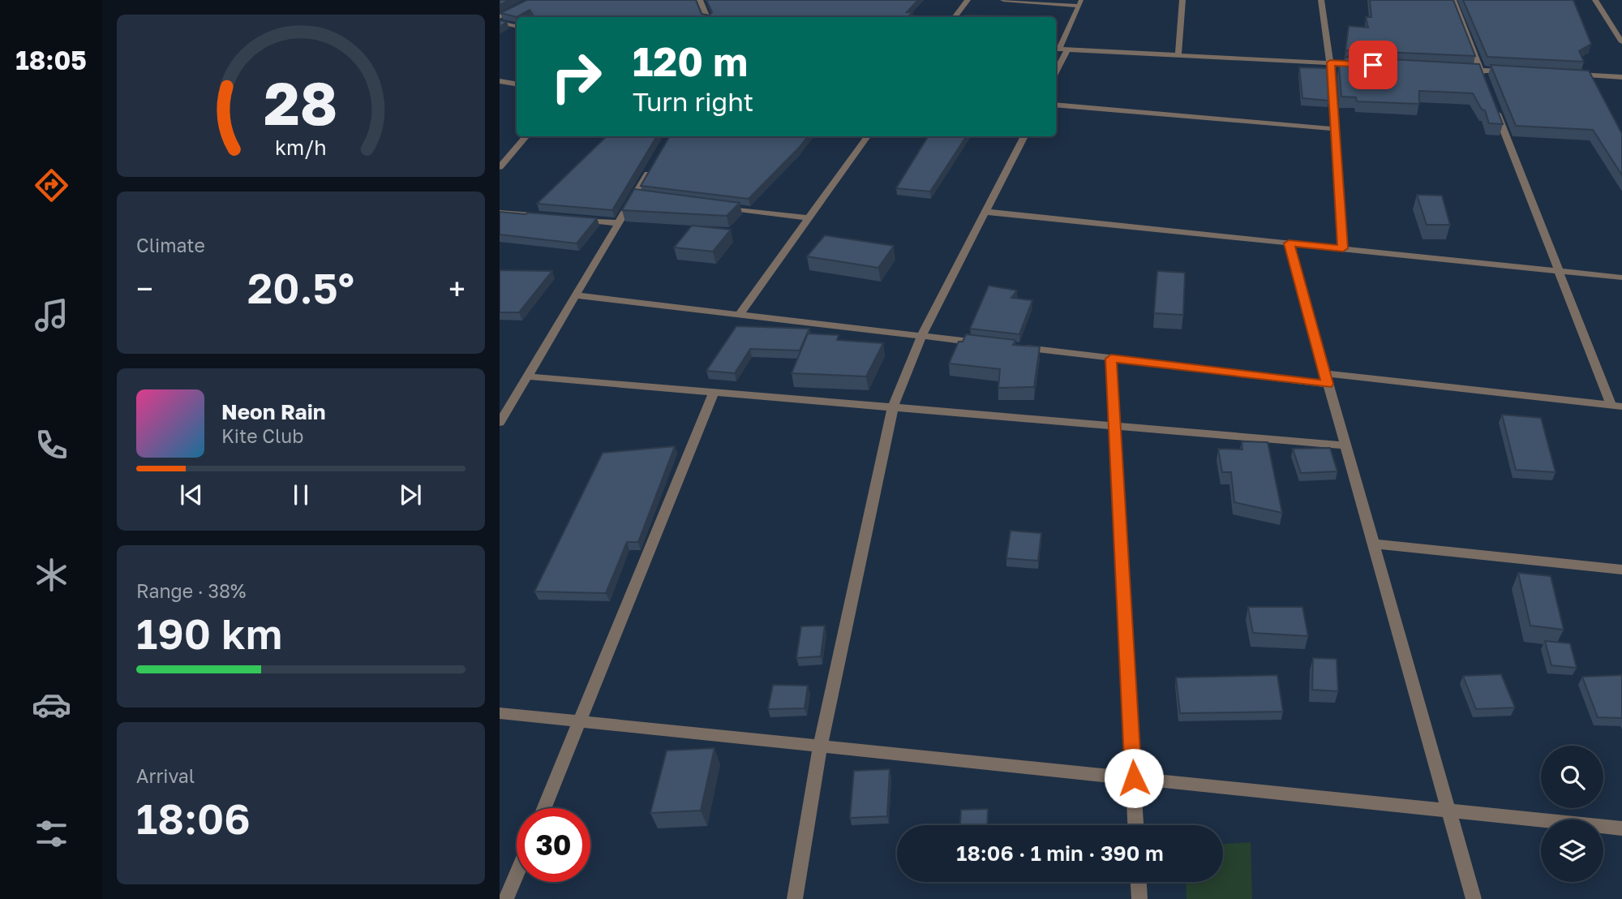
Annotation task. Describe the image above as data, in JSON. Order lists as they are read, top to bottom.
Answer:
{
  "page": {
    "tabs": "18:05",
    "turn": ["120 m", "Turn right"],
    "tile": [
      "Climate",
      ["Range · 38%", "190 km"],
      ["Arrival", "18:06"]
    ],
    "heat": ["−", "20.5°", "+"],
    "song": ["Neon Rain", "Kite Club"],
    "limit": "30",
    "trip": "18:06 · 1 min · 390 m",
    "gauge": ["28", "km/h"]
  }
}
